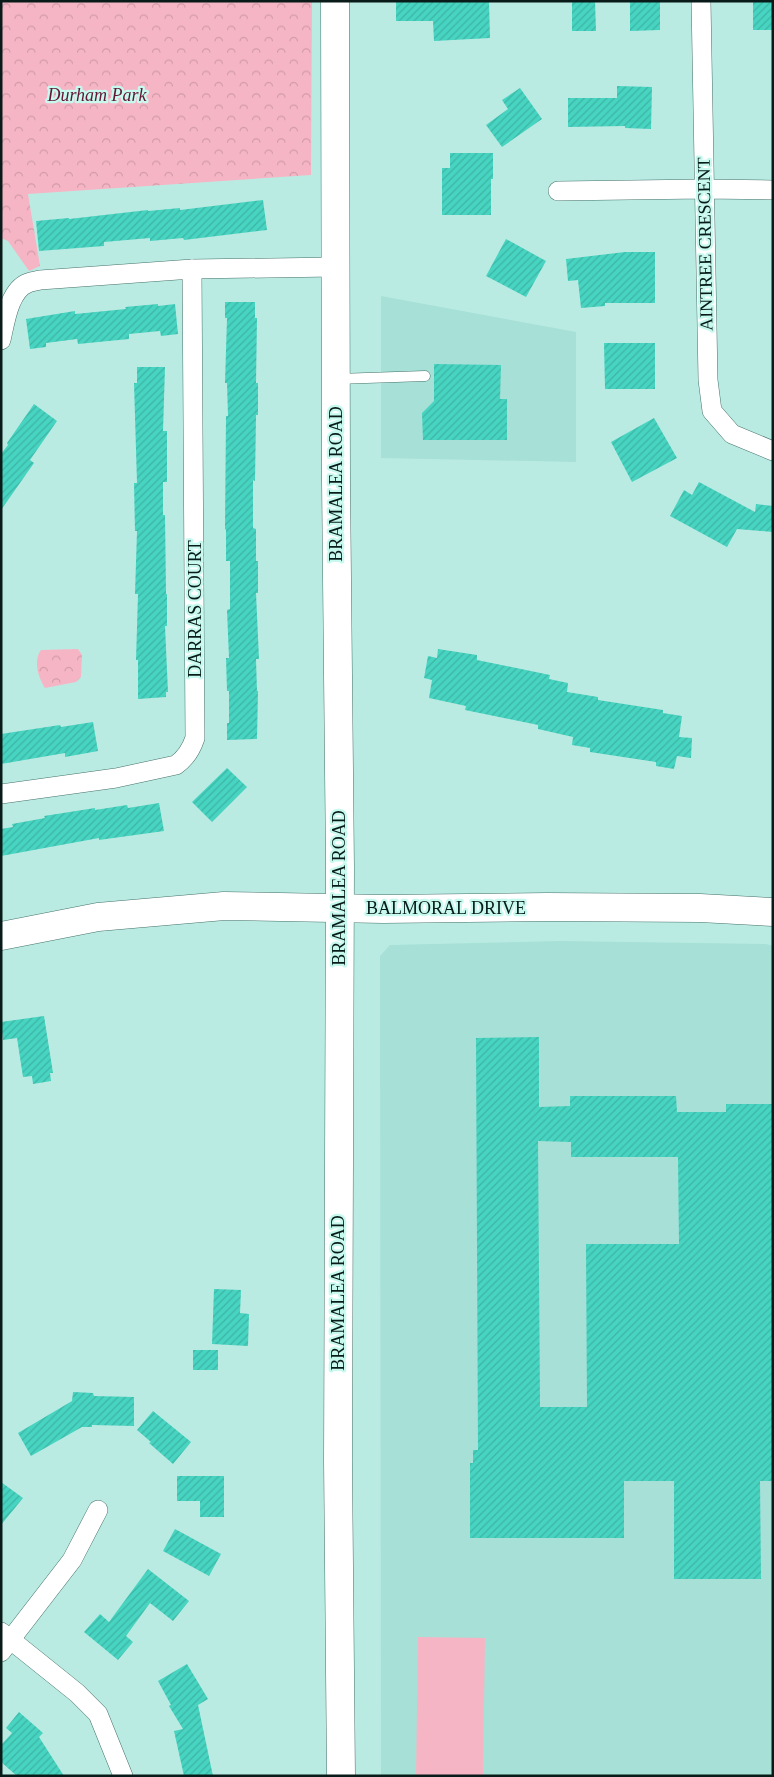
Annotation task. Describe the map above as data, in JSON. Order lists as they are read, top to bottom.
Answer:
{
  "streets": {
    "main road": ["BRAMALEA ROAD", "BALMORAL DRIVE"],
    "street": ["AINTREE CRESCENT", "DARRAS COURT"]
  },
  "crossings": [
    ["BRAMALEA ROAD", "BALMORAL DRIVE"]
  ],
  "parks": ["Durham Park"]
}
